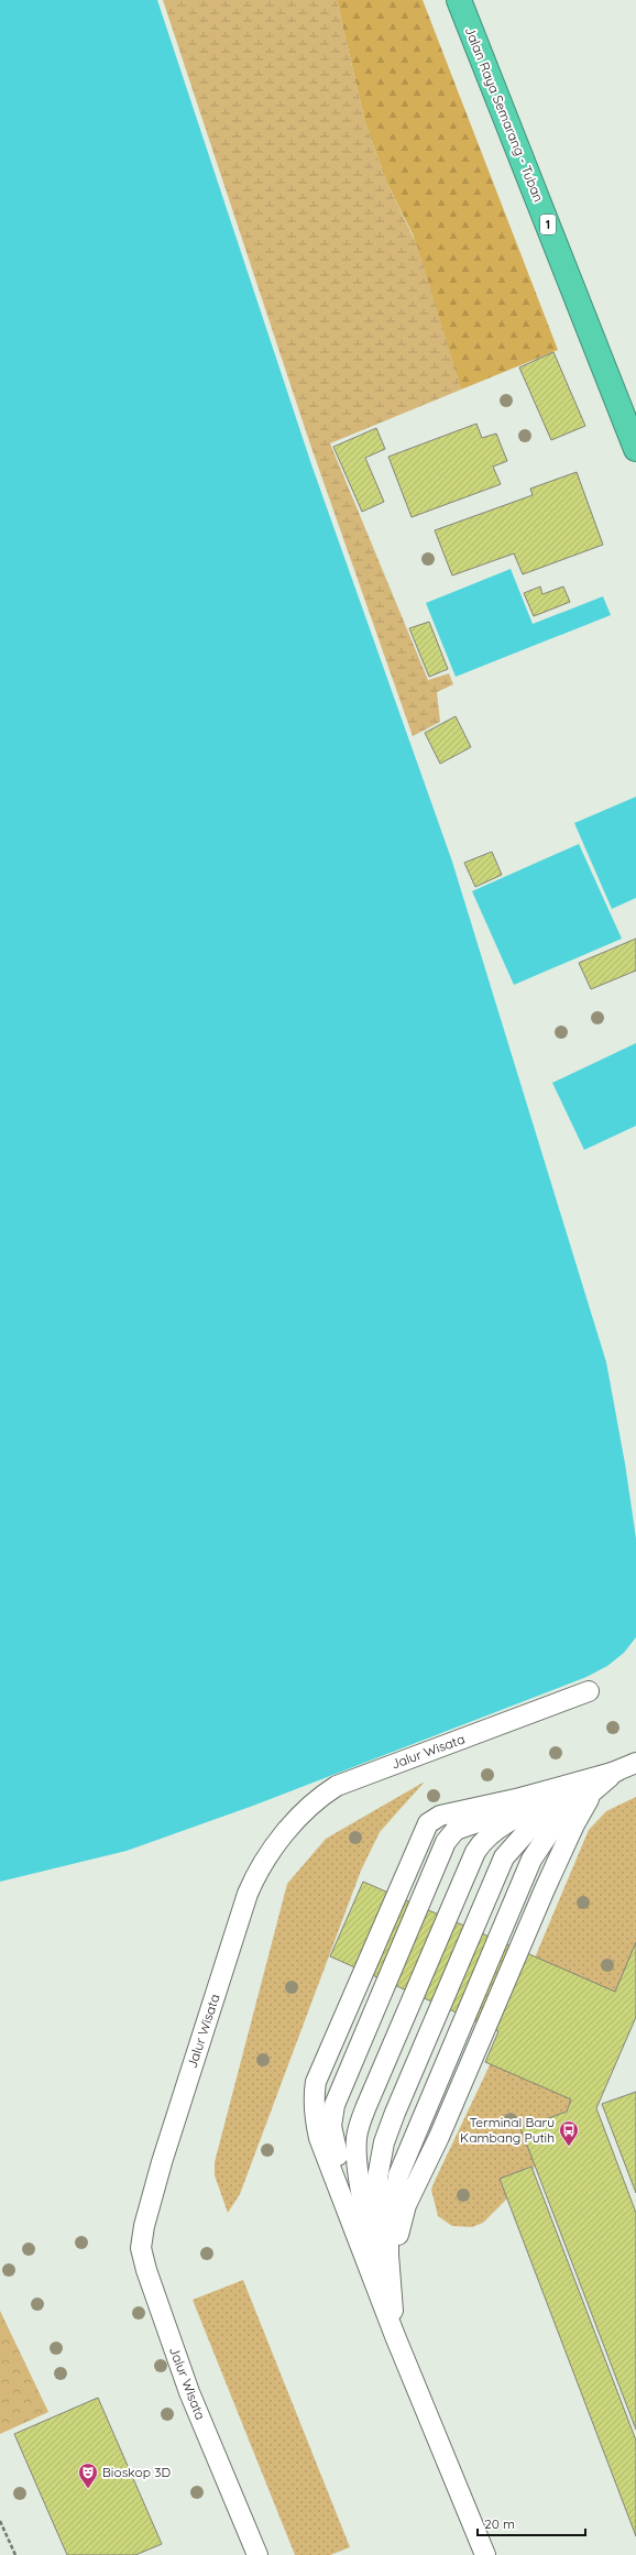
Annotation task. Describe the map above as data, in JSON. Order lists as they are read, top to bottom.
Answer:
{
  "streets": {
    "highway": ["Jalan Raya Semarang - Tuban", "1"],
    "lane": ["Jalur Wisata"]
  },
  "places": {
    "bus stop": ["Terminal Baru Kambang Putih"],
    "theatre": ["Bioskop 3D"]
  },
  "scale_bar": "20 m"
}
